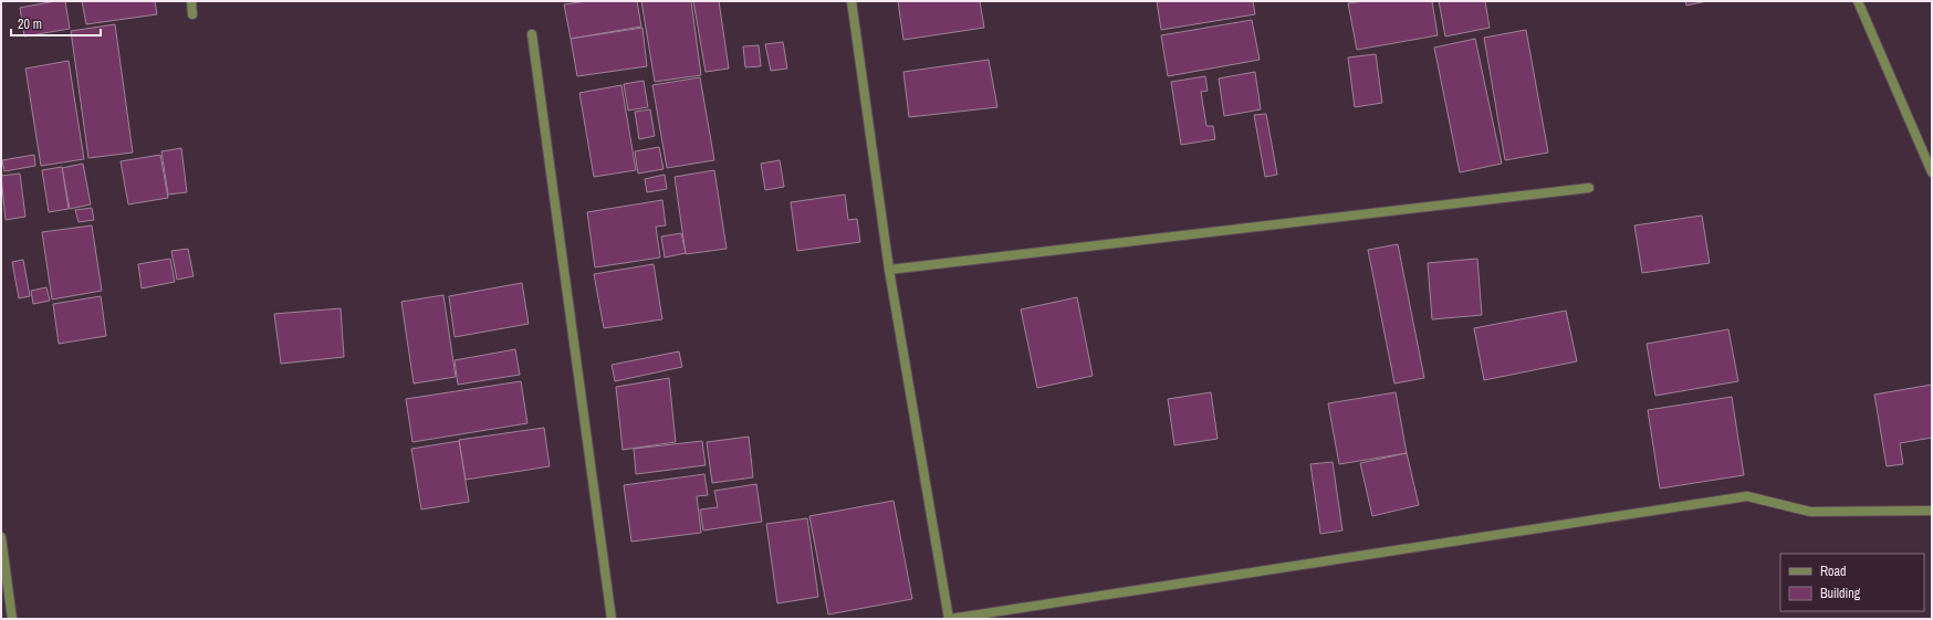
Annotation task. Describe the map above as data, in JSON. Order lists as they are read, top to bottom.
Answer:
{
  "legend": ["Road", "Building"],
  "scale_bar": "20 m"
}
